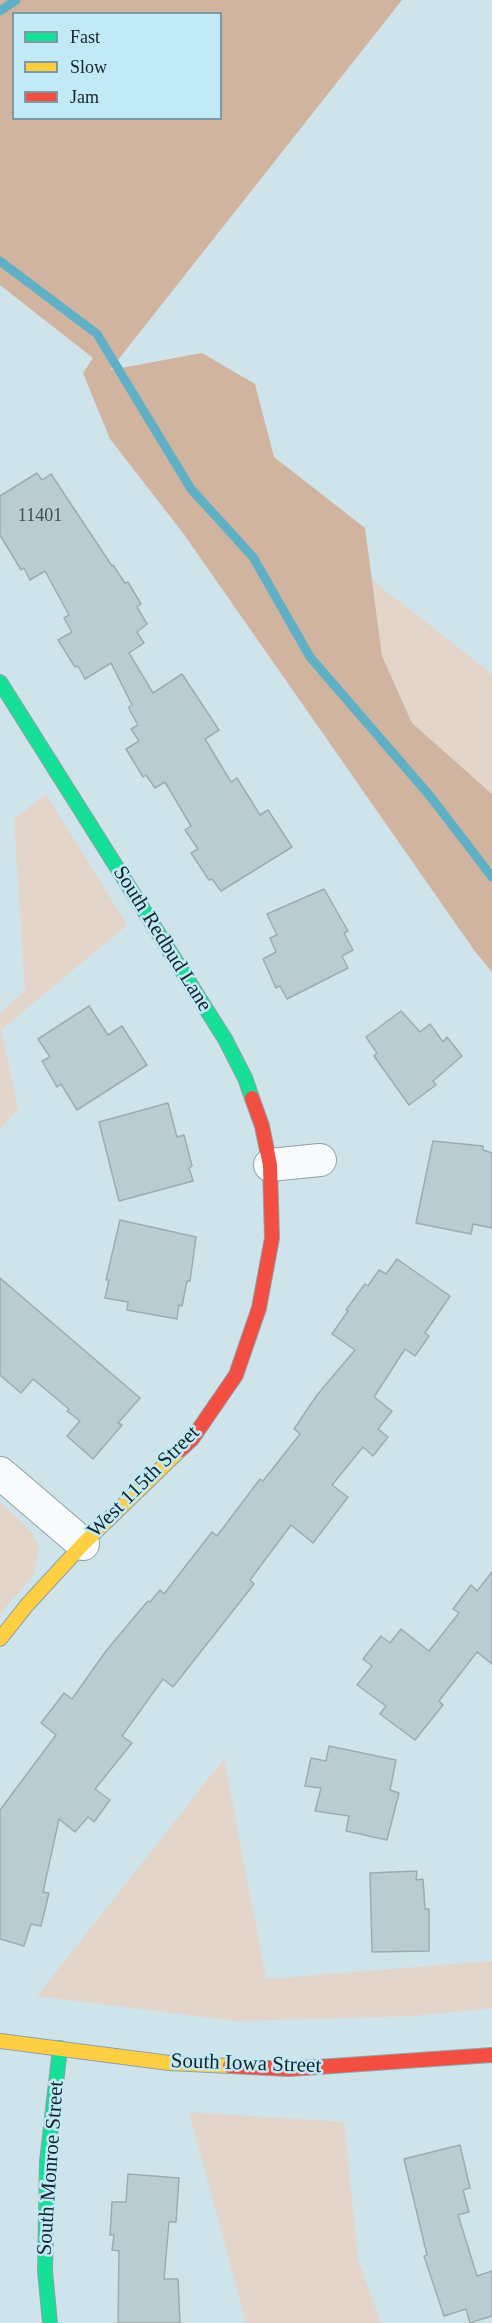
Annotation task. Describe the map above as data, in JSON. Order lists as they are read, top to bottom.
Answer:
{
  "streets": {
    "street": [
      "South Redbud Lane",
      "West 115th Street",
      "South Iowa Street",
      "South Monroe Street"
    ]
  },
  "crossings": [
    ["South Redbud Lane", "West 115th Street"],
    ["South Iowa Street", "South Monroe Street"]
  ],
  "house_numbers": ["11401"],
  "legend": ["Fast", "Slow", "Jam"]
}
